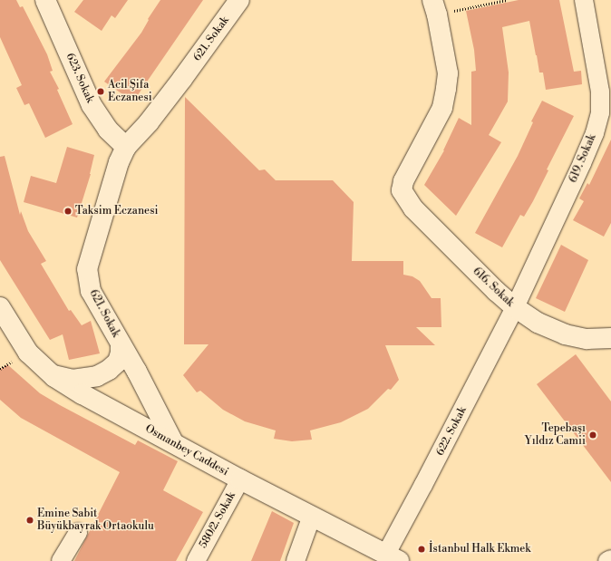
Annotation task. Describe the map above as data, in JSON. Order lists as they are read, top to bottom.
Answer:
{
  "streets": {
    "street": [
      "621. Sokak",
      "623. Sokak",
      "619. Sokak",
      "616. Sokak",
      "622. Sokak",
      "Osmanbey Caddesi",
      "580/2. Sokak"
    ]
  },
  "crossings": [
    ["621. Sokak", "623. Sokak"],
    ["621. Sokak", "Osmanbey Caddesi"],
    ["619. Sokak", "616. Sokak"],
    ["619. Sokak", "622. Sokak"],
    ["616. Sokak", "622. Sokak"],
    ["622. Sokak", "Osmanbey Caddesi"],
    ["Osmanbey Caddesi", "580/2. Sokak"]
  ],
  "places": [
    "Acil Şifa Eczanesi",
    "Taksim Eczanesi",
    "Tepebaşı Yıldız Camii",
    "Emine Sabit Büyükbayrak Ortaokulu",
    "İstanbul Halk Ekmek"
  ]
}
